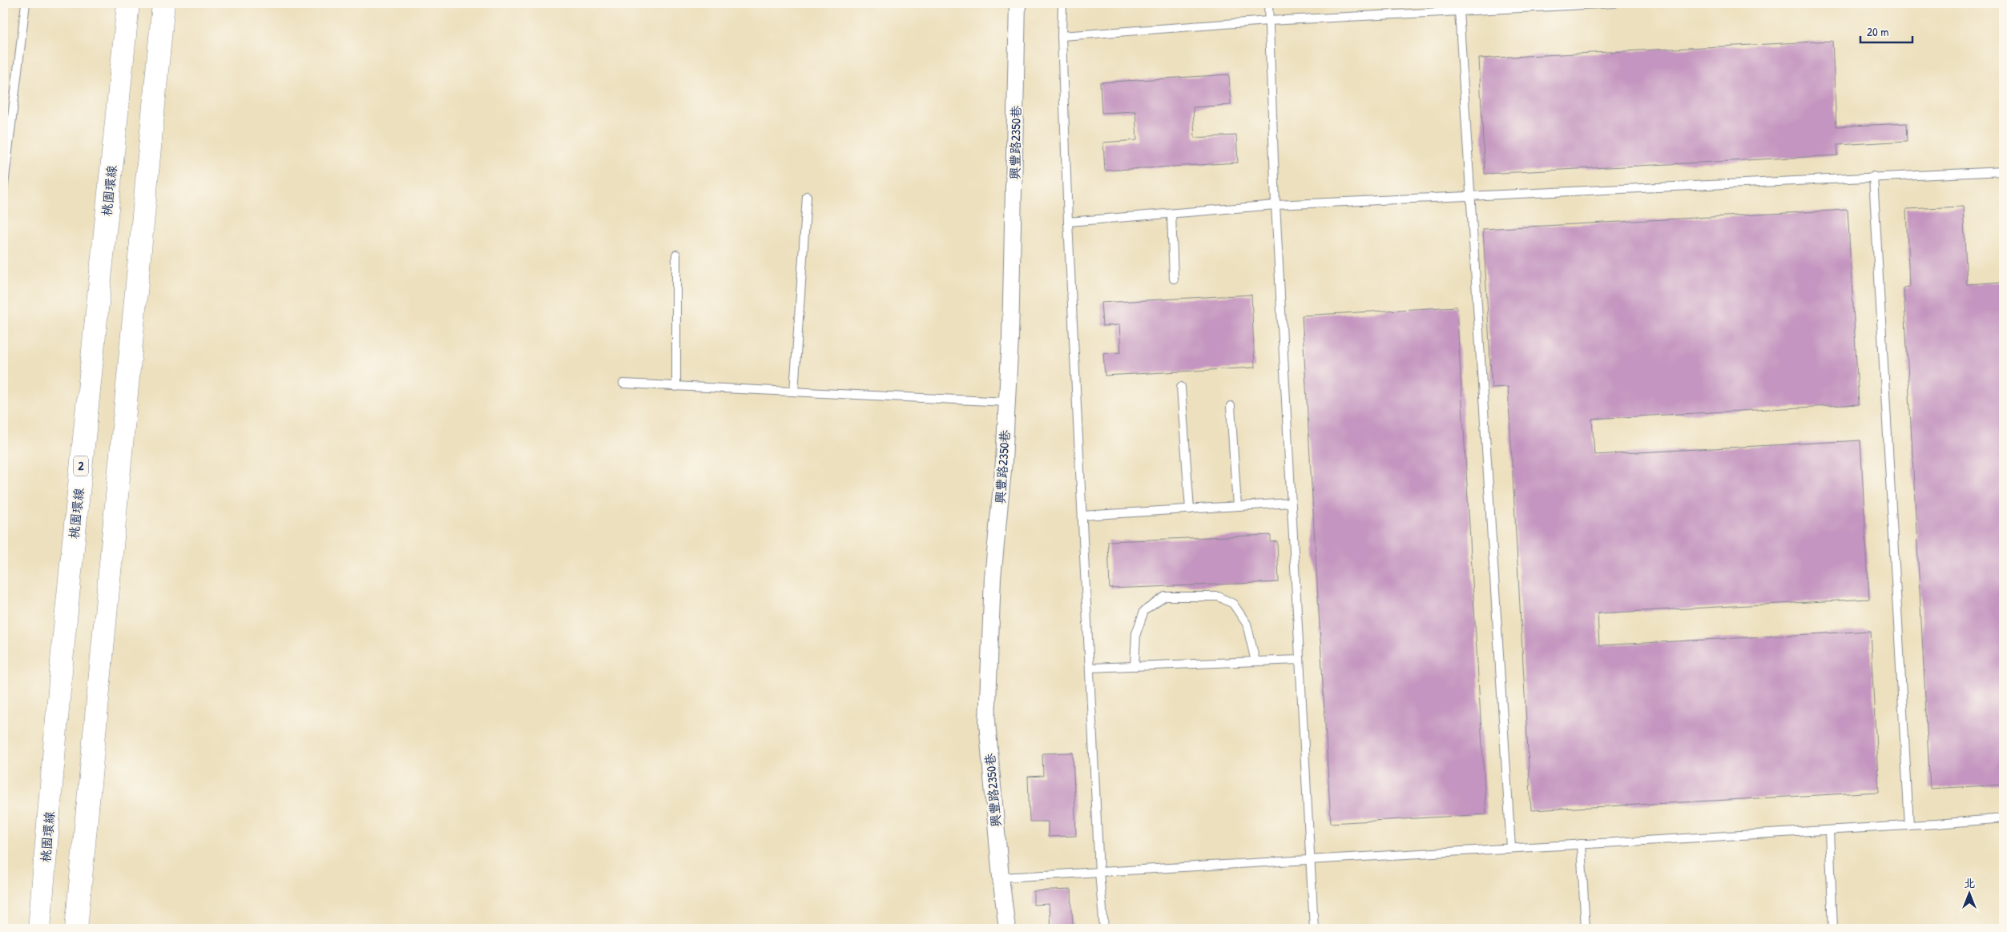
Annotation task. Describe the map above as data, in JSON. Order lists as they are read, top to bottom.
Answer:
{
  "streets": {
    "highway": ["桃園環線", "2"],
    "street": ["興豐路2350巷"]
  },
  "scale_bar": "20 m",
  "north": "top"
}
